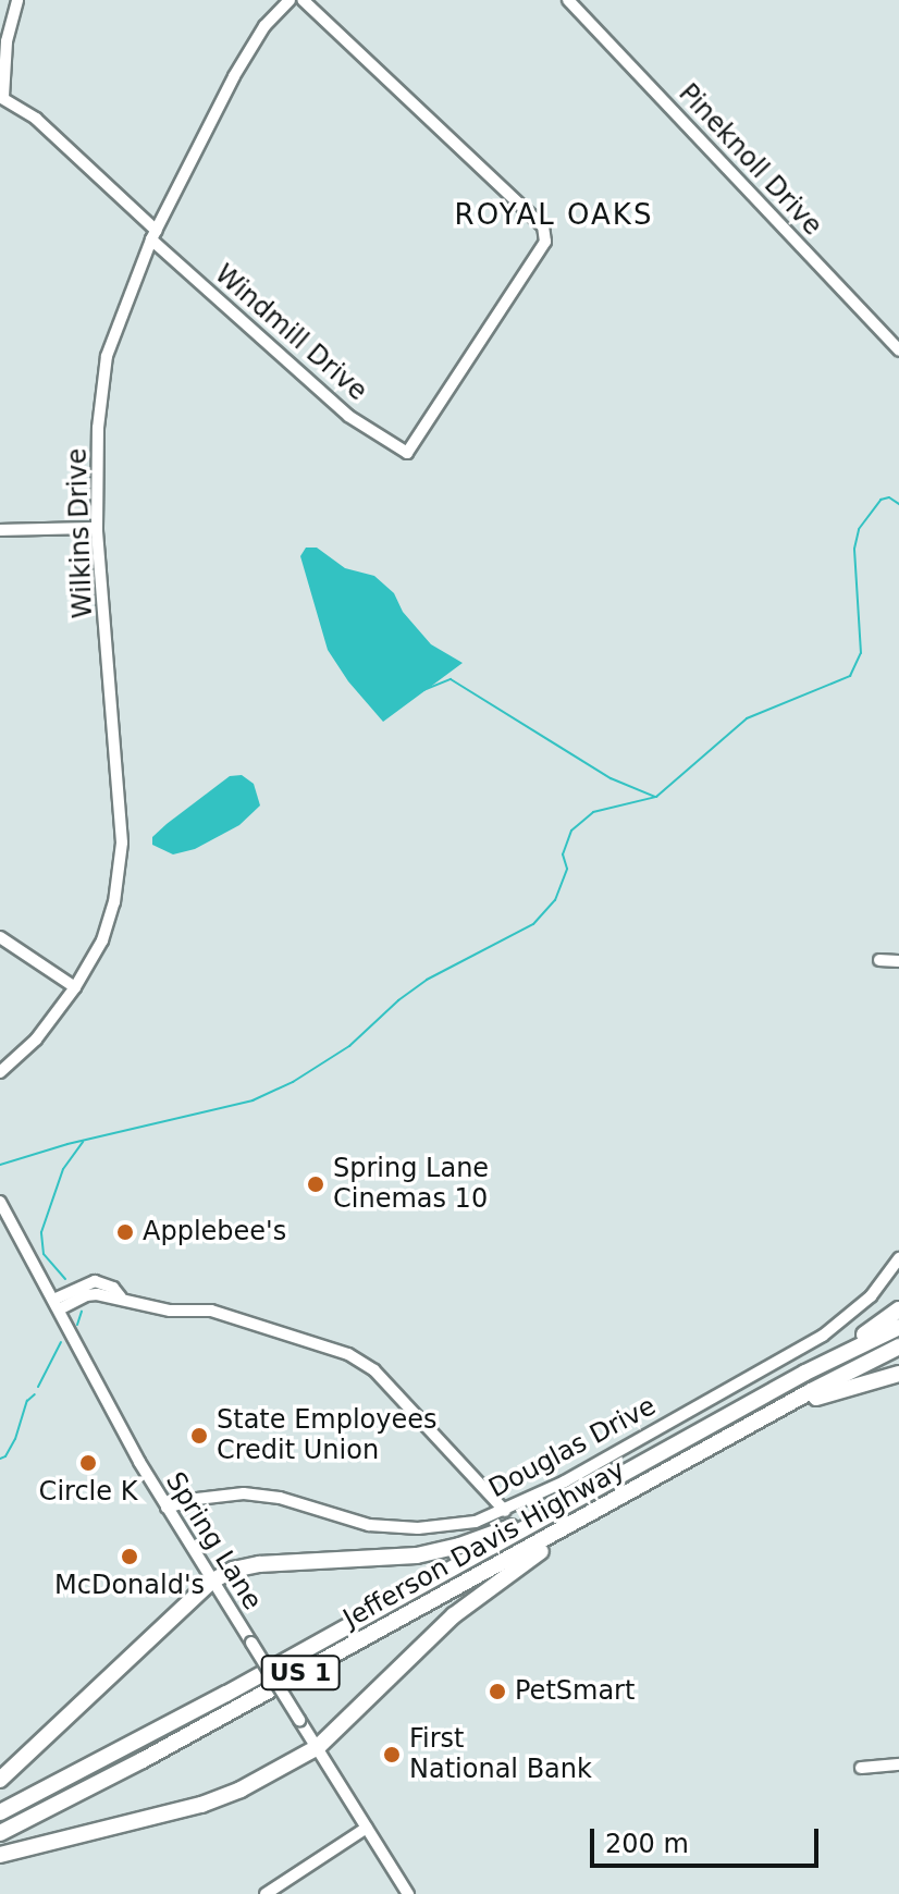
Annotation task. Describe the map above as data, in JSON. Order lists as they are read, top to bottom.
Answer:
{
  "streets": {
    "highway": ["Jefferson Davis Highway", "US 1"],
    "street": [
      "Pineknoll Drive",
      "Windmill Drive",
      "Wilkins Drive",
      "Douglas Drive",
      "Spring Lane"
    ]
  },
  "crossings": [
    ["Windmill Drive", "Wilkins Drive"],
    ["Douglas Drive", "Spring Lane"]
  ],
  "districts": ["ROYAL OAKS"],
  "places": [
    "Spring Lane Cinemas 10",
    "Applebee's",
    "State Employees Credit Union",
    "Circle K",
    "McDonald's",
    "PetSmart",
    "First National Bank"
  ],
  "scale_bar": "200 m"
}
